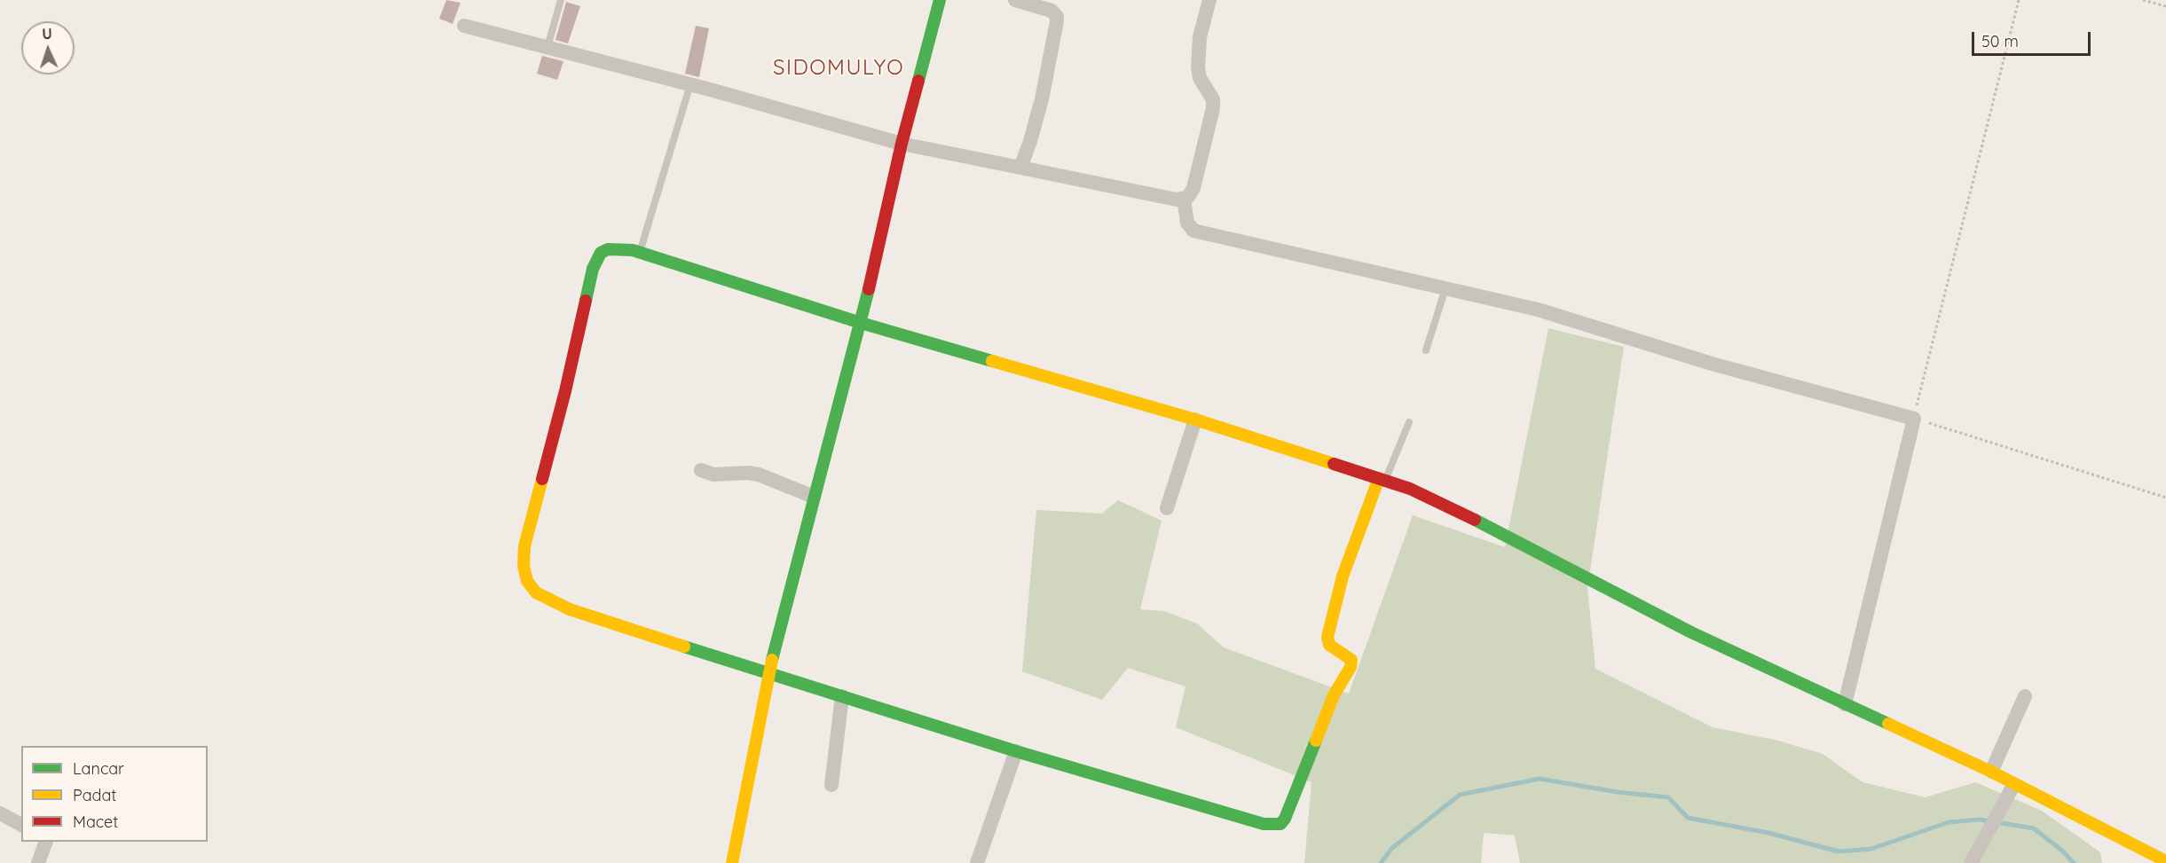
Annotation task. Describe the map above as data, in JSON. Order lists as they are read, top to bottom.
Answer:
{
  "districts": ["SIDOMULYO"],
  "legend": ["Lancar", "Padat", "Macet"],
  "scale_bar": "50 m",
  "north": "top"
}
